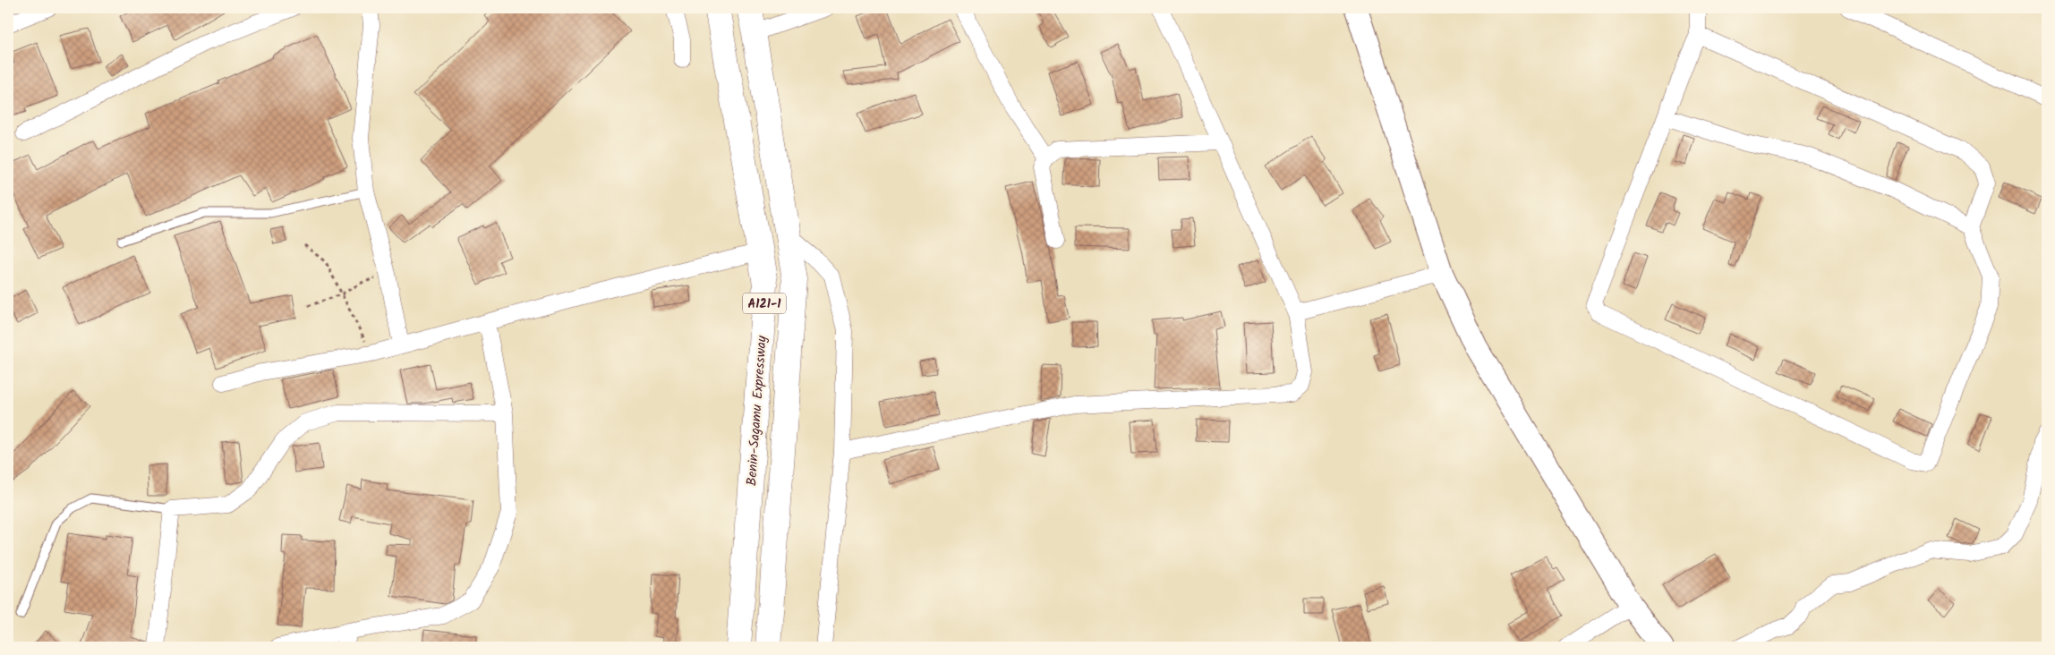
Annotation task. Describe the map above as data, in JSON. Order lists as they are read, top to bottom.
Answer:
{
  "streets": {
    "highway": ["A121-1", "Benin-Sagamu Expressway"]
  }
}
